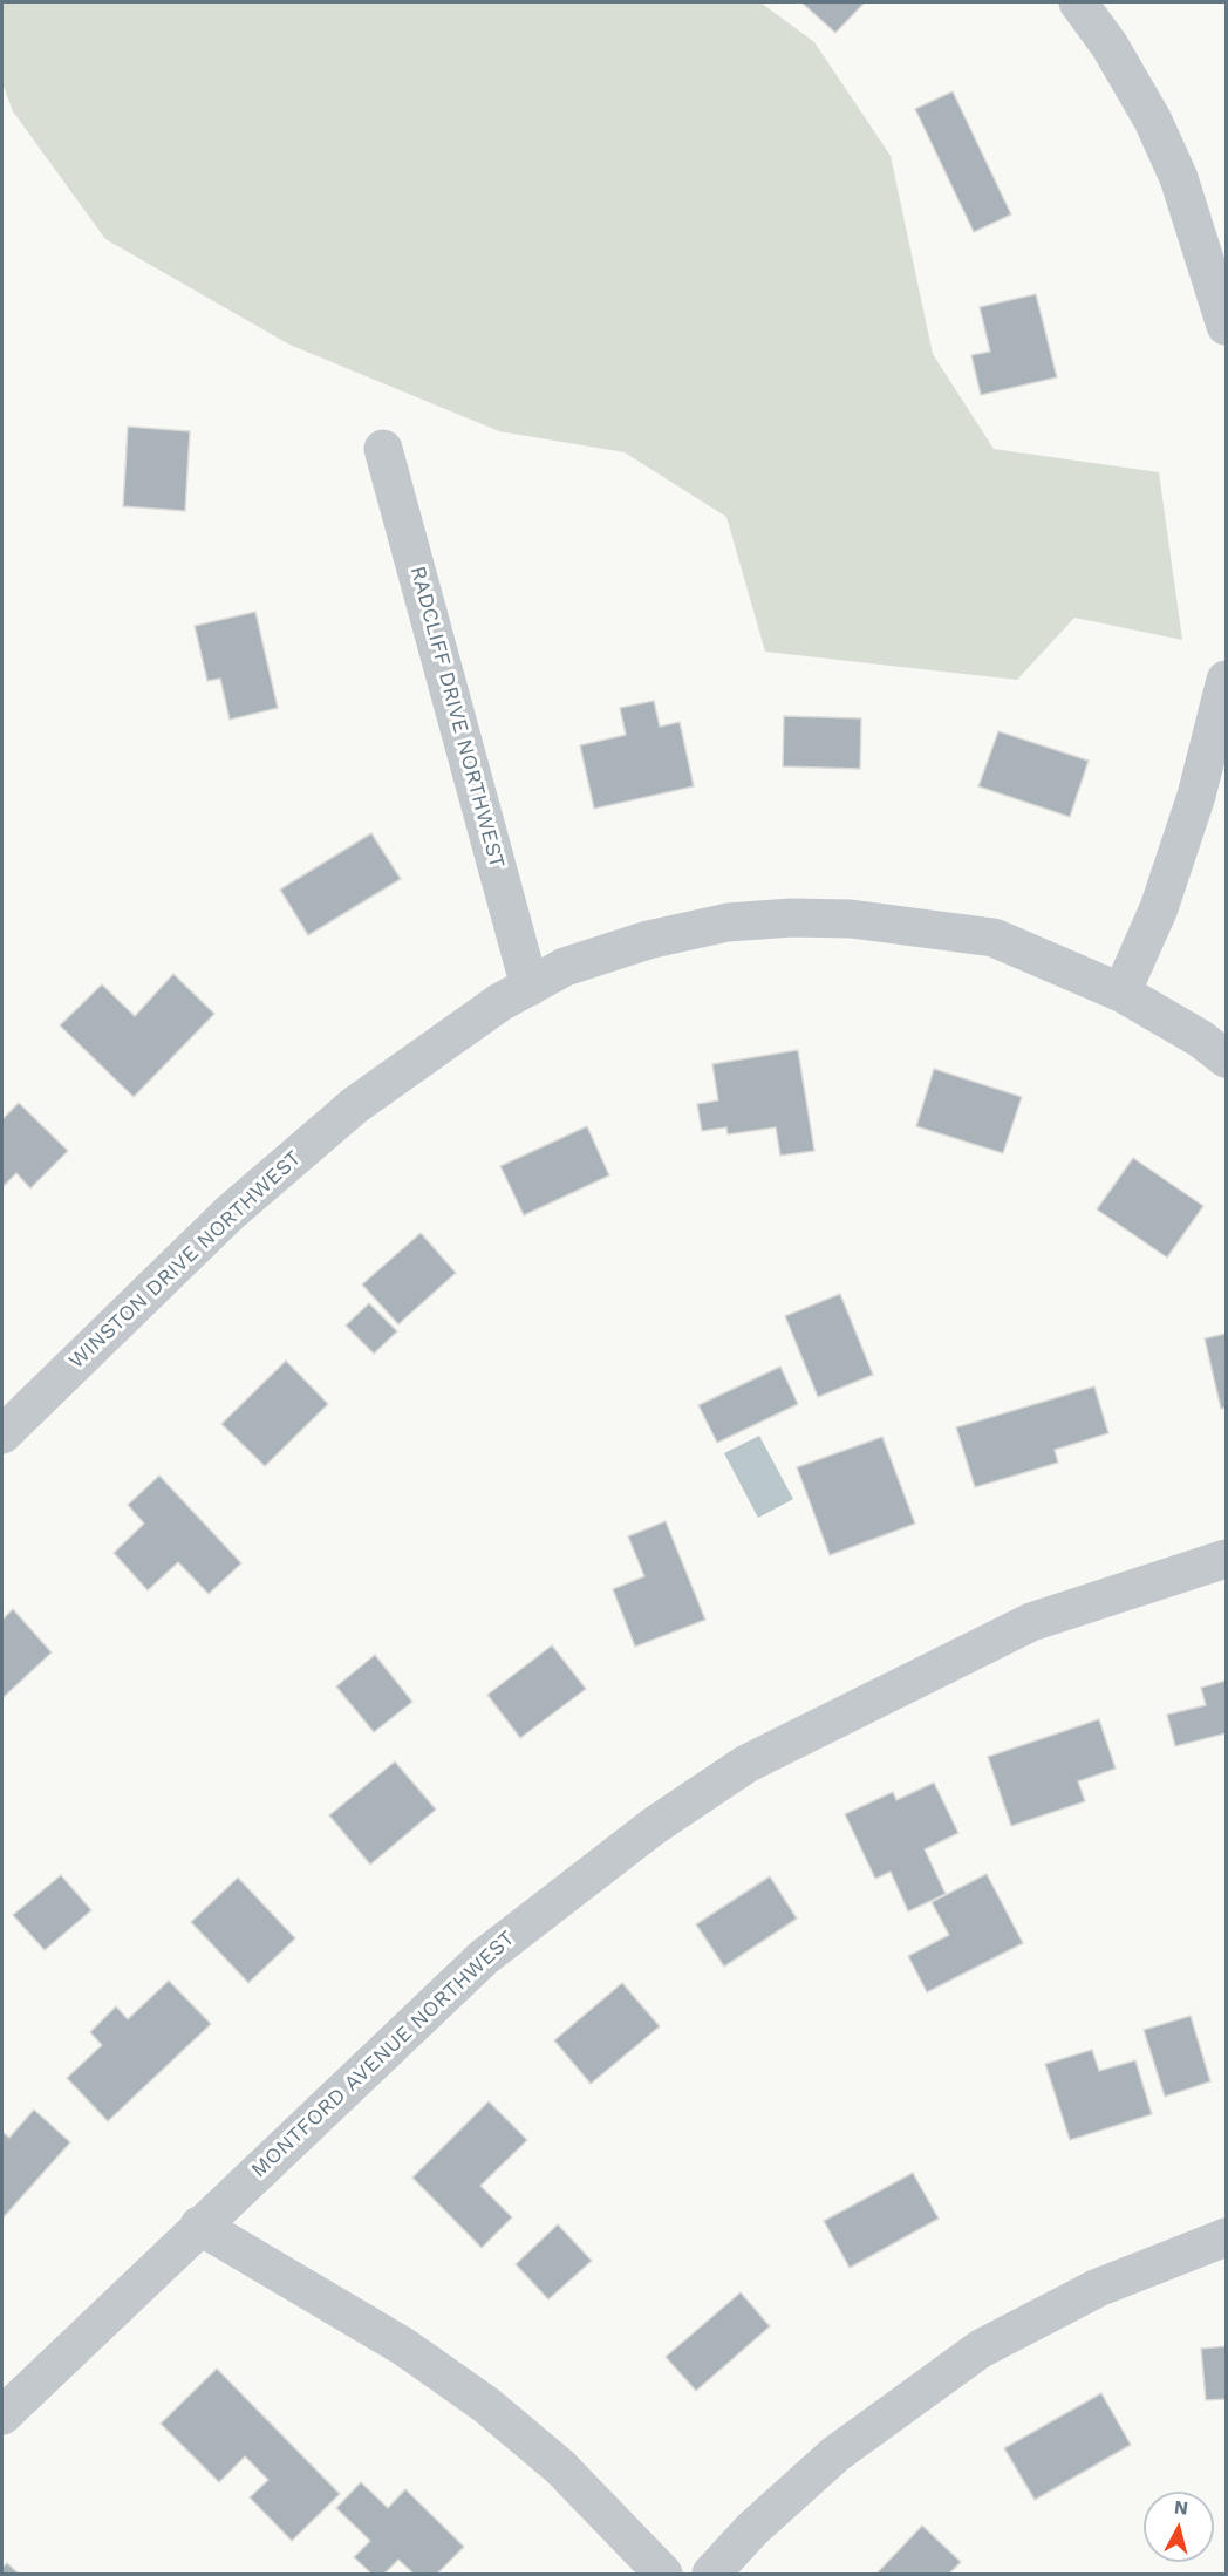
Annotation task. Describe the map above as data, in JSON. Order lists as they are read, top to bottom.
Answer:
{
  "streets": {
    "street": ["RADCLIFF DRIVE NORTHWEST", "WINSTON DRIVE NORTHWEST", "MONTFORD AVENUE NORTHWEST"]
  },
  "crossings": [
    ["RADCLIFF DRIVE NORTHWEST", "WINSTON DRIVE NORTHWEST"]
  ],
  "north": "top"
}
